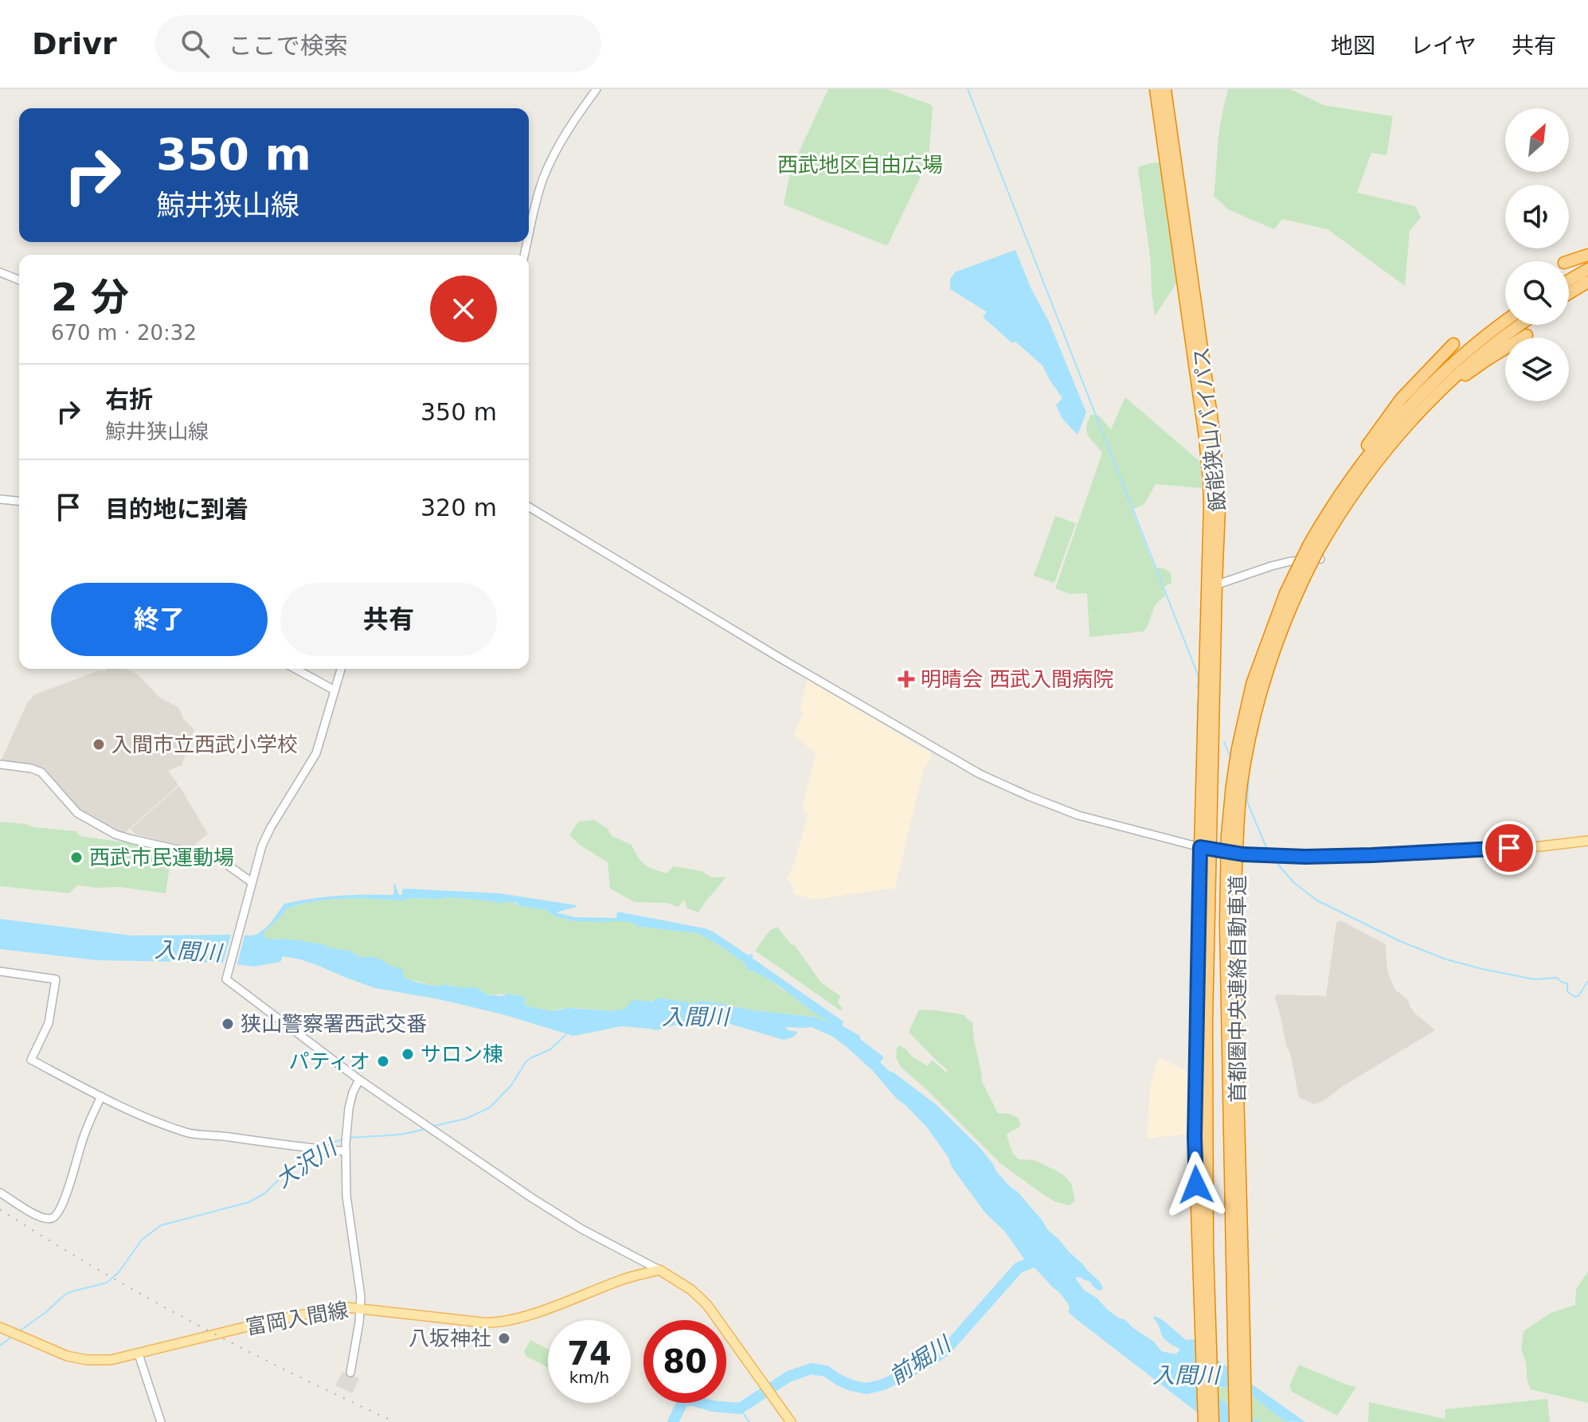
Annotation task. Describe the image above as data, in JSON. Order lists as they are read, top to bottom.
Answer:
{
  "streets": {
    "highway": ["飯能狭山バイパス", "首都圏中央連絡自動車道"],
    "main road": ["富岡入間線"]
  },
  "water": ["入間川", "大沢川", "前堀川"],
  "parks": ["西武地区自由広場"],
  "places": {
    "health": ["明晴会 西武入間病院"],
    "other": [
      "入間市立西武小学校",
      "西武市民運動場",
      "狭山警察署西武交番",
      "サロン棟",
      "パティオ",
      "八坂神社"
    ]
  },
  "north": "top right",
  "page": {
    "header": "Drivr",
    "search": "ここで検索",
    "nav": ["地図", "レイヤ", "共有"],
    "turn": ["350 m", "鯨井狭山線"],
    "heading": ["2 分", "670 m · 20:32"],
    "list": [
      {
        "name": "右折",
        "note": "鯨井狭山線",
        "value": "350 m"
      },
      {
        "name": "目的地に到着",
        "value": "320 m"
      }
    ],
    "buttons": ["終了", "共有"],
    "speed": "74 km/h",
    "limit": "80"
  }
}
